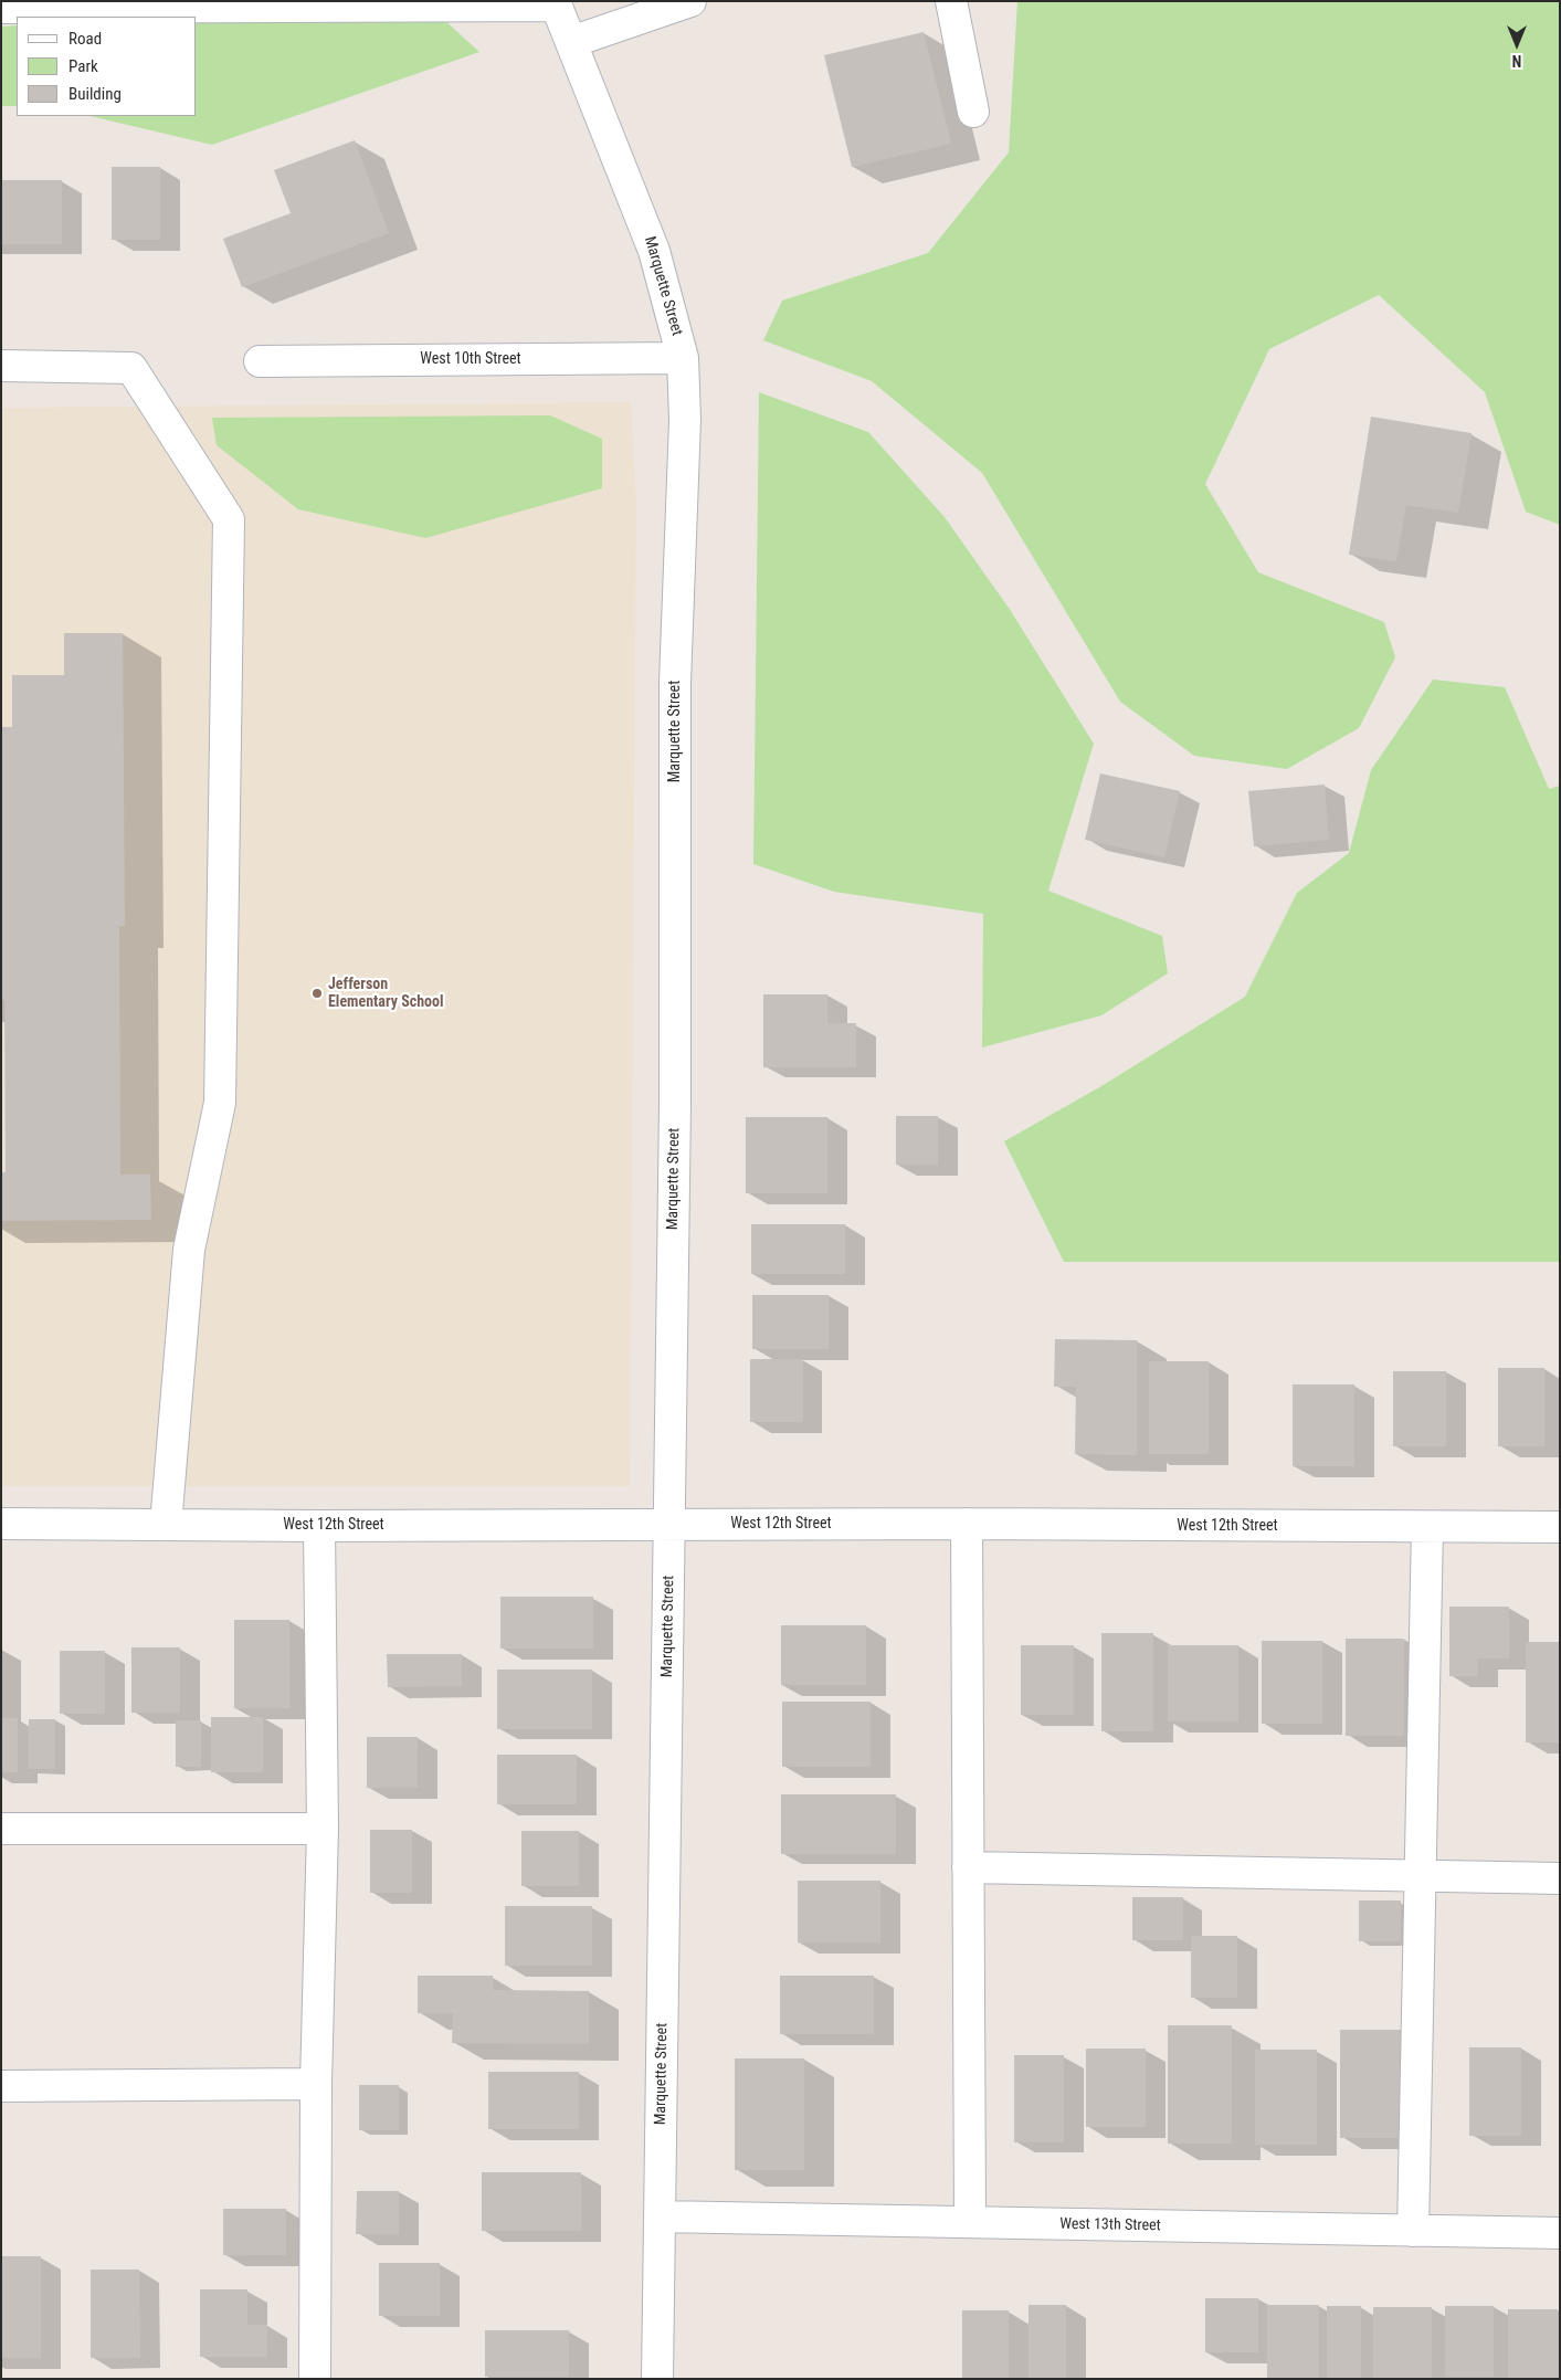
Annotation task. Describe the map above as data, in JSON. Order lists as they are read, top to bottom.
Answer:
{
  "streets": {
    "street": [
      "Marquette Street",
      "West 10th Street",
      "West 12th Street",
      "West 13th Street"
    ]
  },
  "crossings": [
    ["Marquette Street", "West 10th Street"],
    ["Marquette Street", "West 12th Street"],
    ["Marquette Street", "West 13th Street"]
  ],
  "places": ["Jefferson Elementary School"],
  "legend": ["Road", "Park", "Building"],
  "north": "bottom"
}
